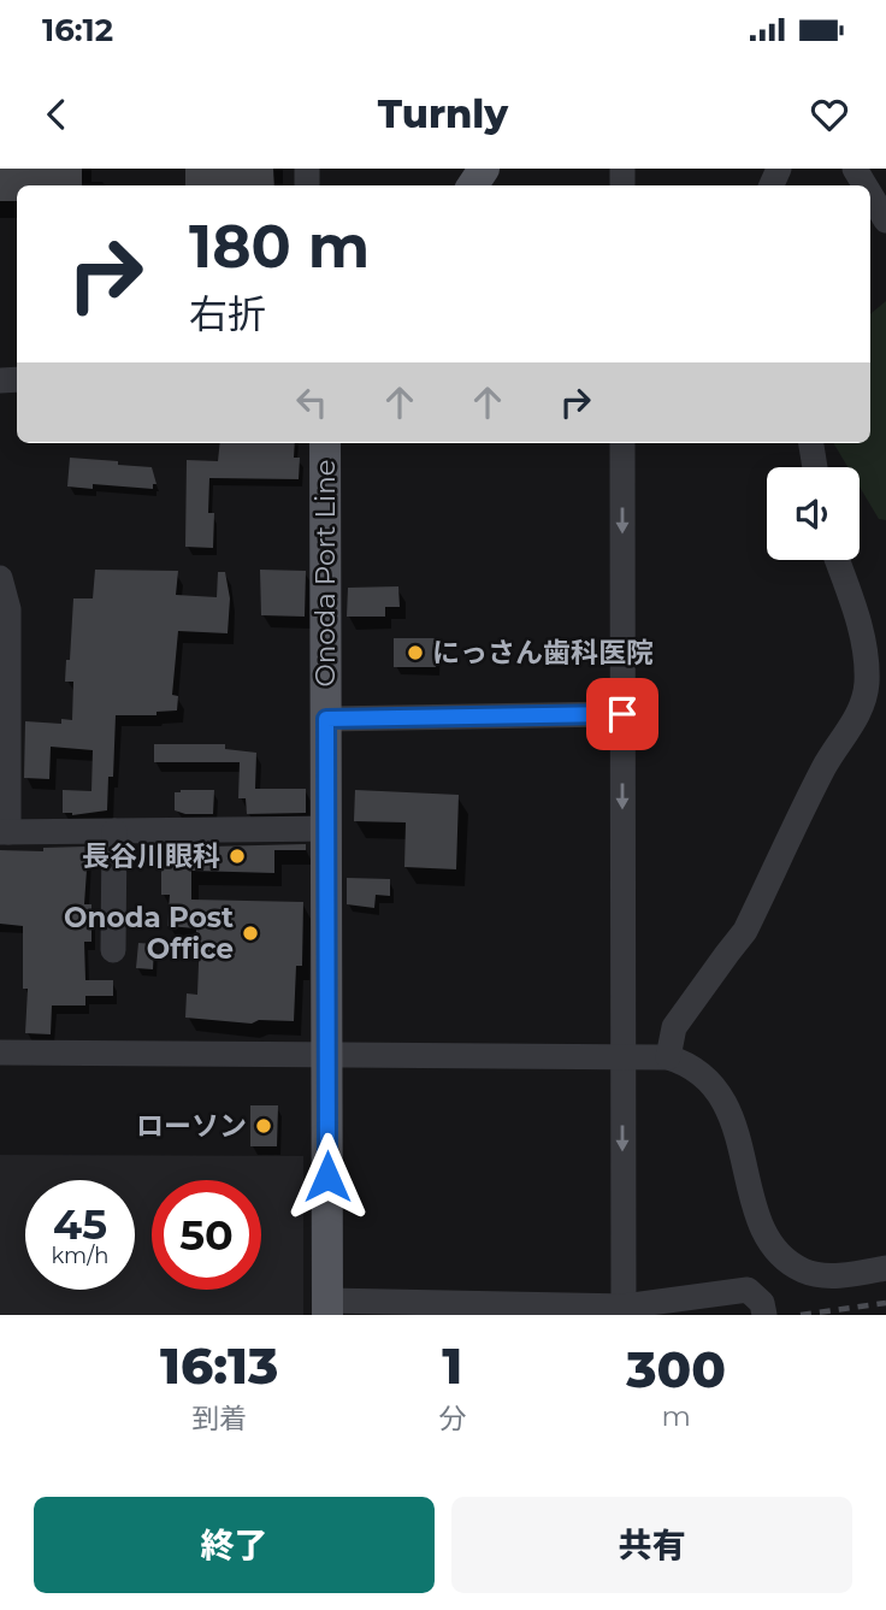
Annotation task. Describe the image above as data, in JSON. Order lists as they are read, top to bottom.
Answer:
{
  "streets": {
    "main road": ["Onoda Port Line"]
  },
  "places": [
    "にっさん歯科医院",
    "長谷川眼科",
    "Onoda Post Office",
    "ローソン"
  ],
  "page": {
    "status": "16:12",
    "header": "Turnly",
    "turn": ["180 m", "右折"],
    "speed": "45 km/h",
    "limit": "50",
    "eta": [
      "16:13",
      "到着",
      "1",
      "分",
      "300",
      "m"
    ],
    "buttons": ["終了", "共有"]
  }
}
